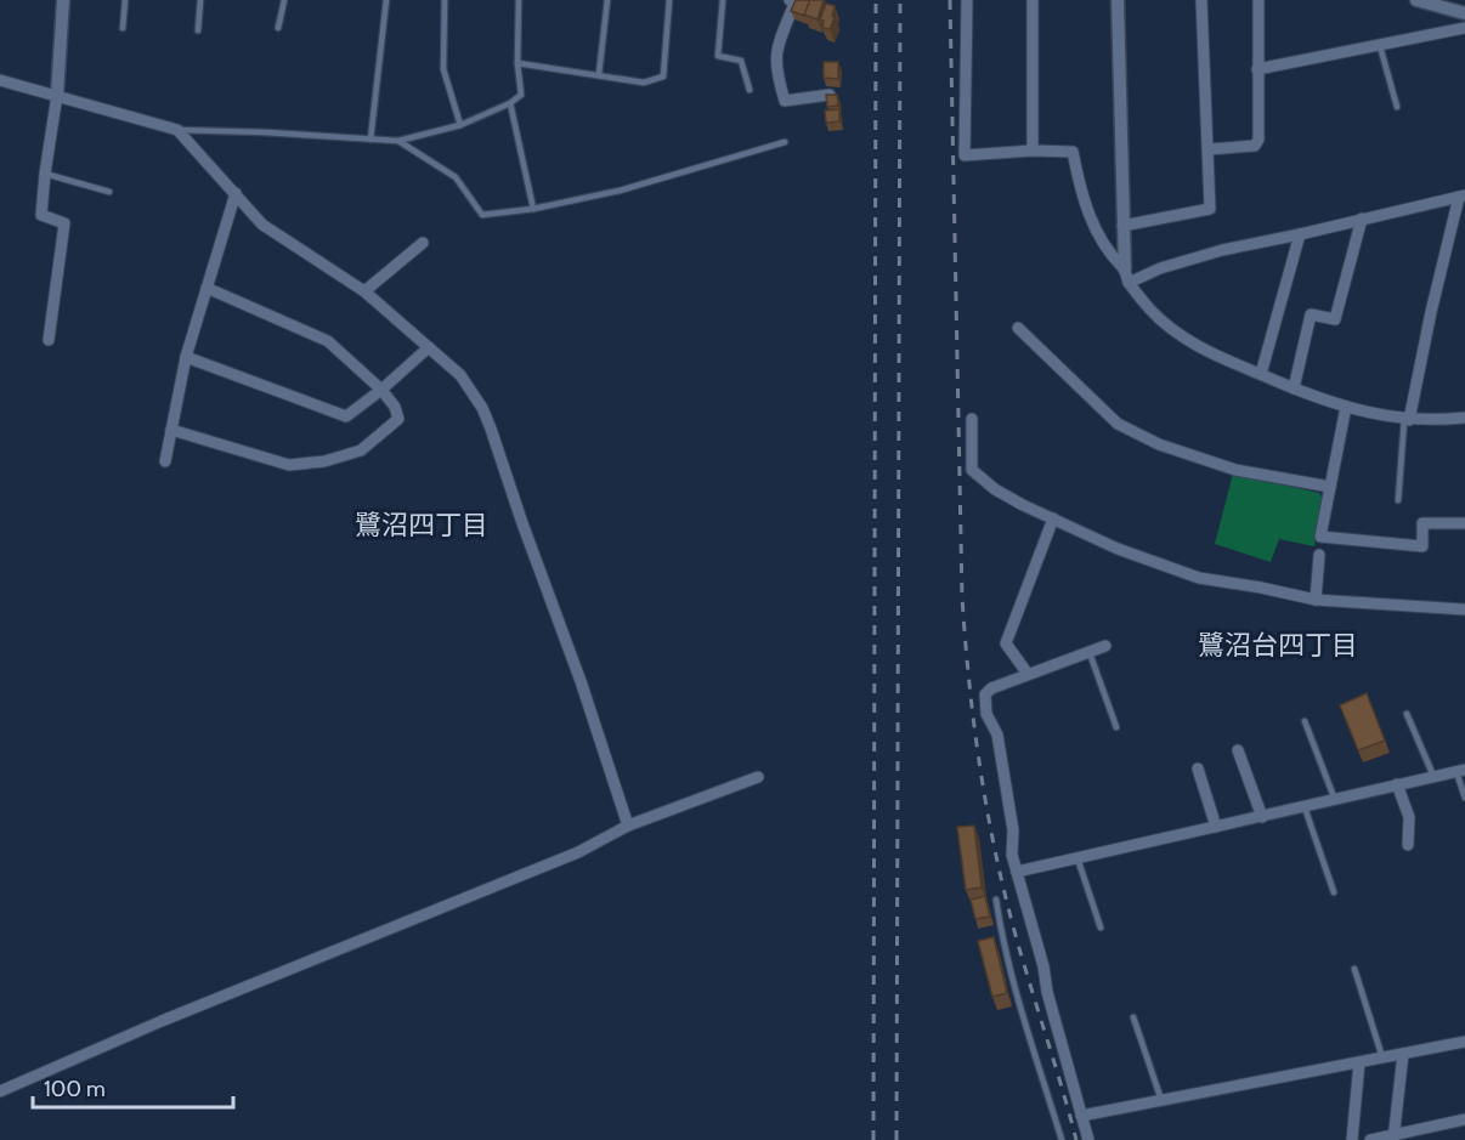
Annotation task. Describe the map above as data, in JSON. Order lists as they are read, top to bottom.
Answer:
{
  "districts": ["鷺沼四丁目", "鷺沼台四丁目"],
  "scale_bar": "100 m"
}
